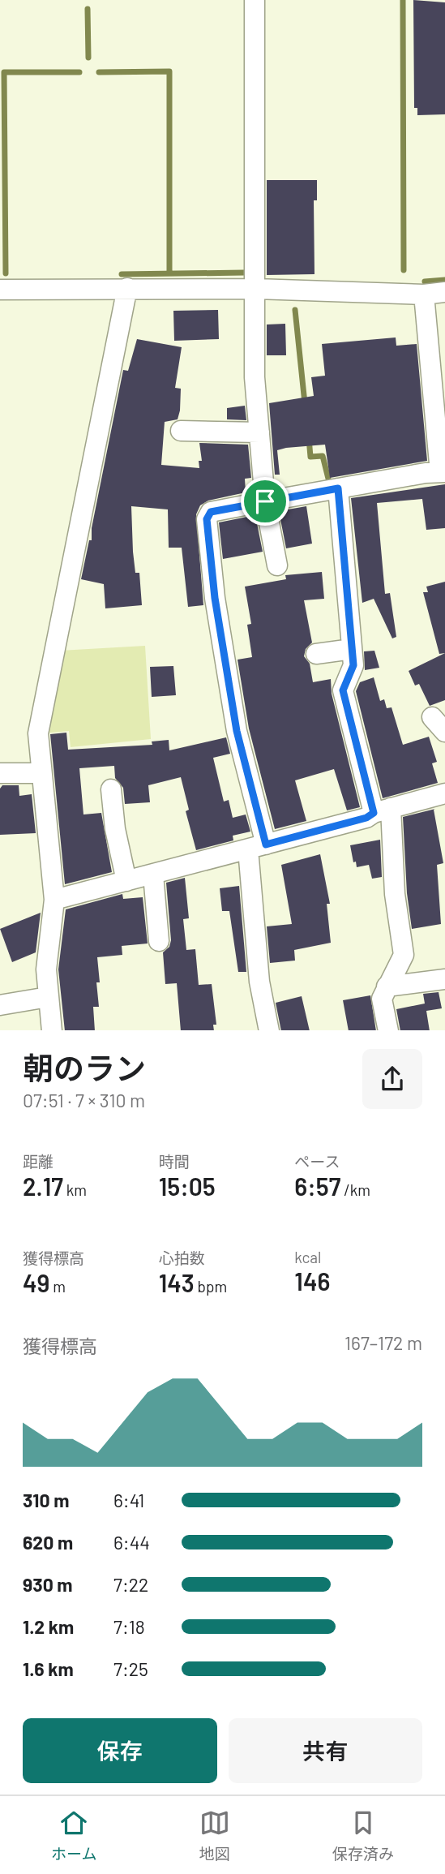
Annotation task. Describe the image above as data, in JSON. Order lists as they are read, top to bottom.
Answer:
{
  "page": {
    "heading": ["朝のラン", "07:51 · 7 × 310 m"],
    "stats": [
      ["距離", "2.17 km"],
      ["時間", "15:05"],
      ["ペース", "6:57 /km"],
      ["獲得標高", "49 m"],
      ["心拍数", "143 bpm"],
      ["kcal", "146"]
    ],
    "chart": ["獲得標高", "167–172 m"],
    "list": [
      {
        "name": "310 m",
        "note": "6:41"
      },
      {
        "name": "620 m",
        "note": "6:44"
      },
      {
        "name": "930 m",
        "note": "7:22"
      },
      {
        "name": "1.2 km",
        "note": "7:18"
      },
      {
        "name": "1.6 km",
        "note": "7:25"
      }
    ],
    "buttons": ["保存", "共有"],
    "tabs": ["ホーム", "地図", "保存済み"]
  }
}
